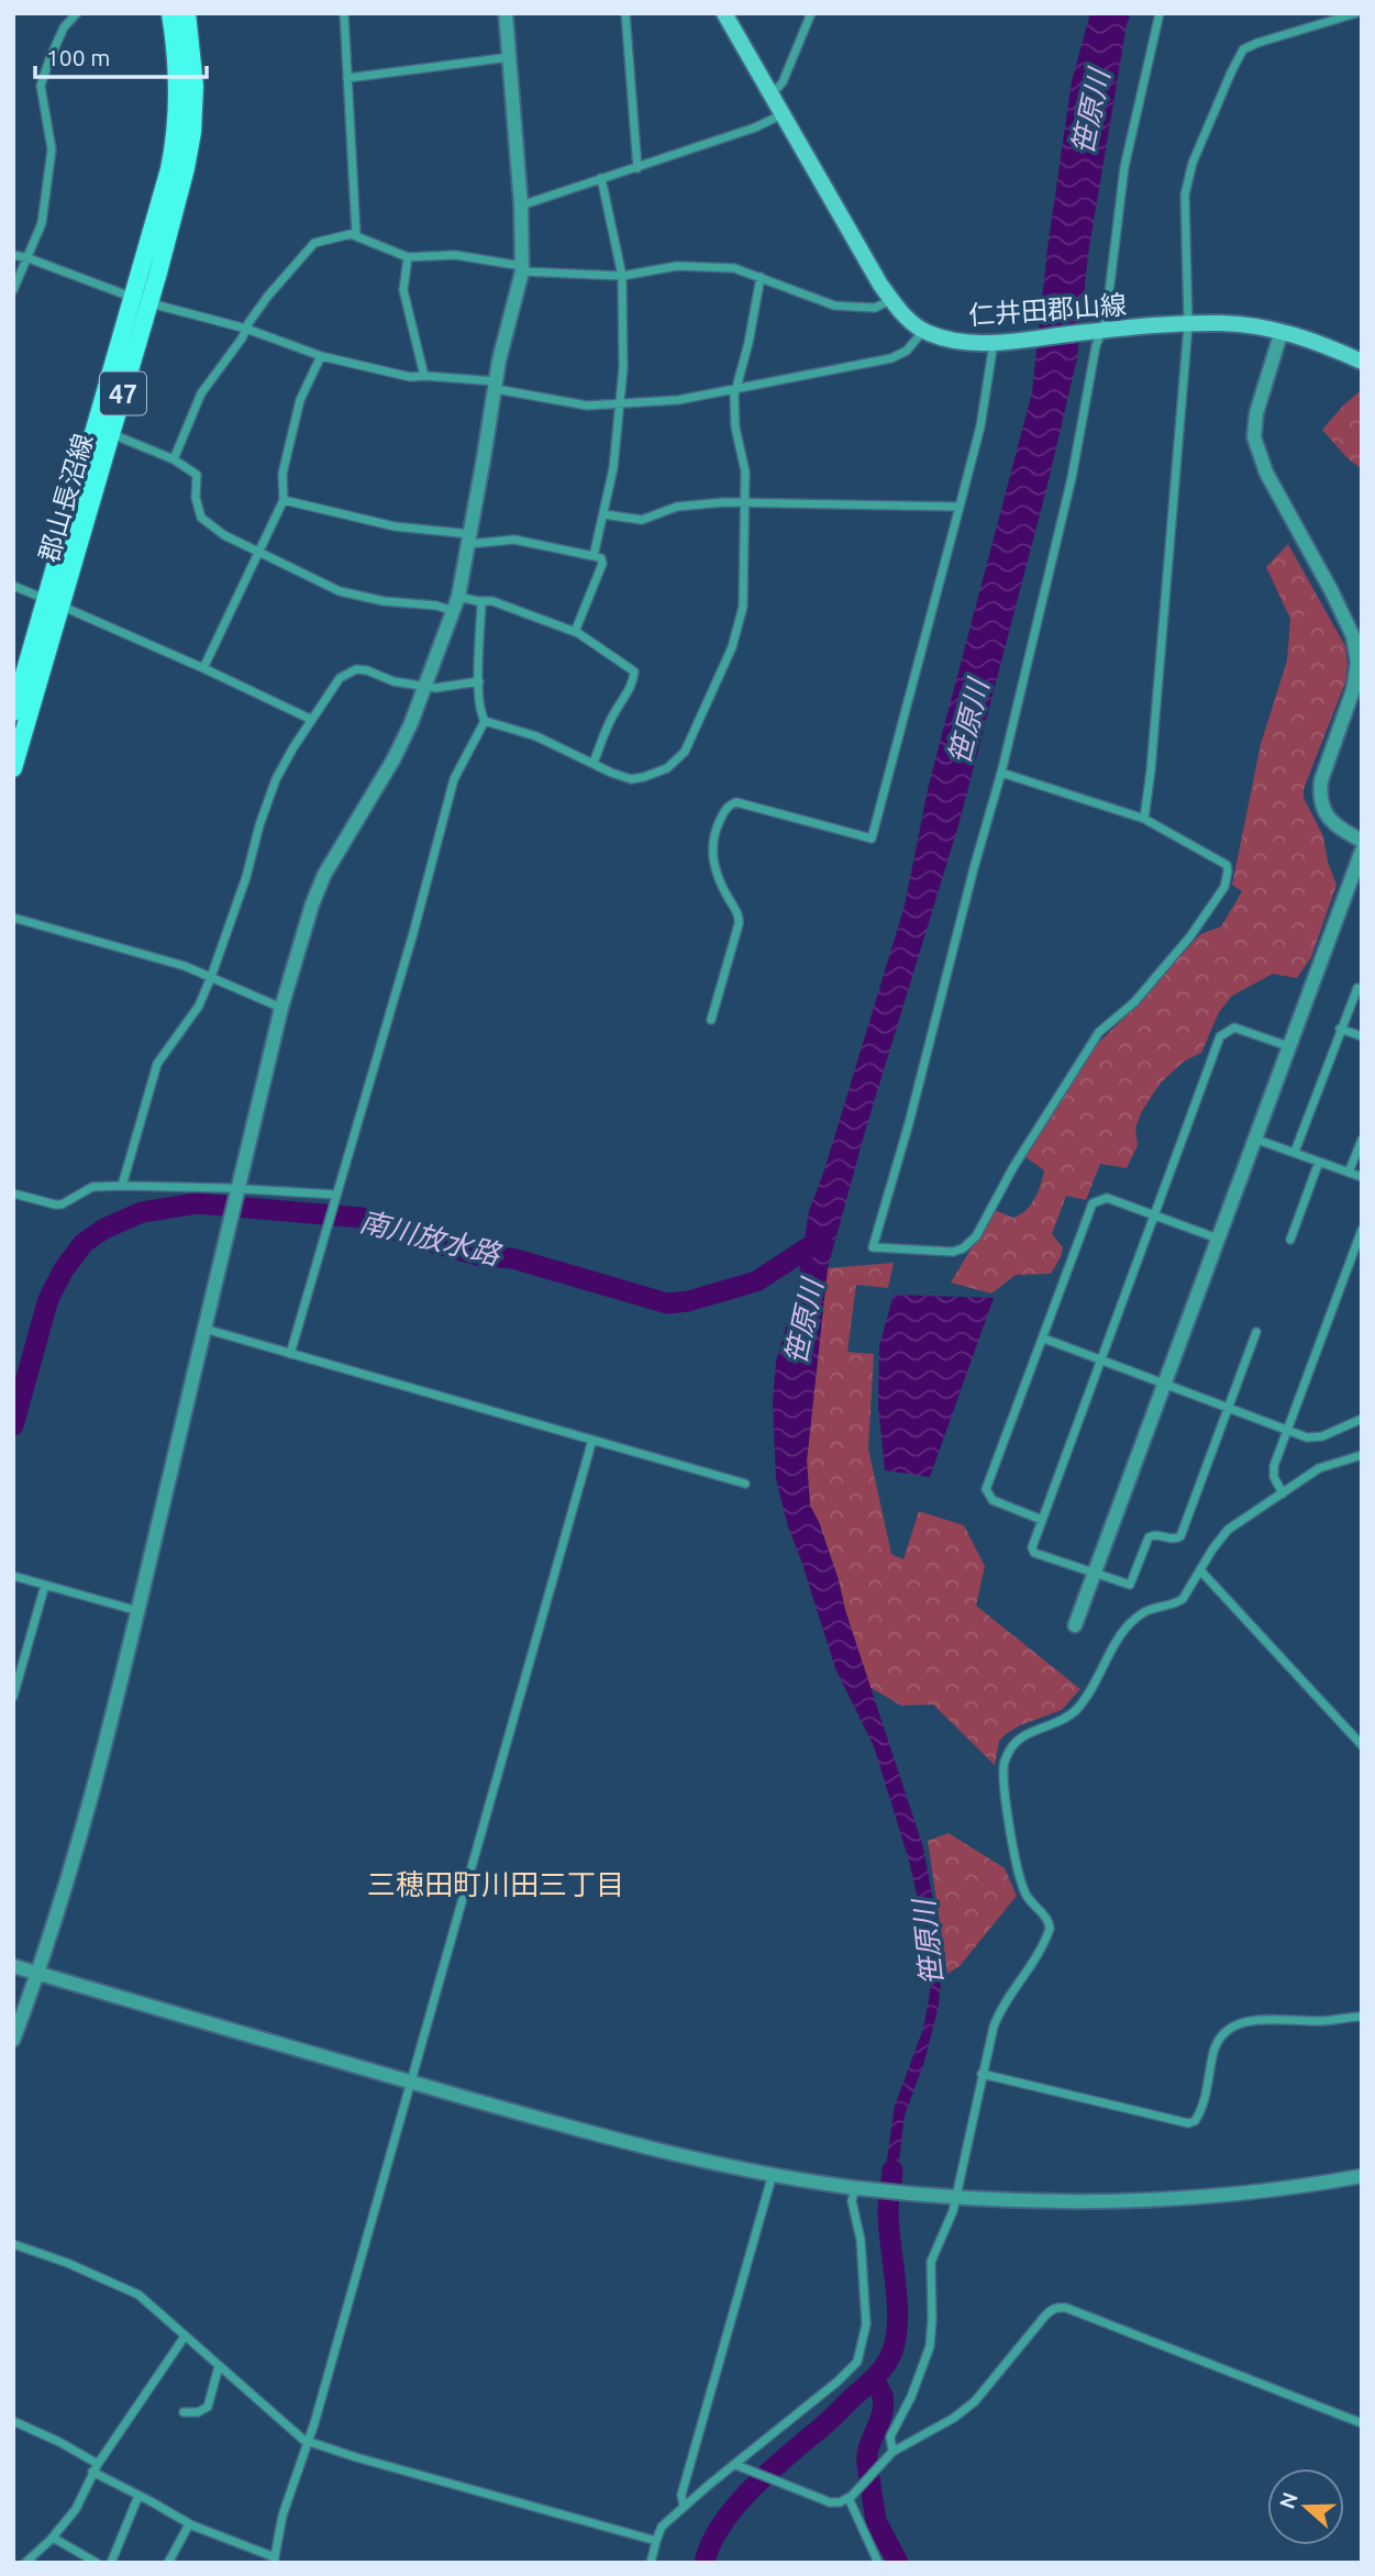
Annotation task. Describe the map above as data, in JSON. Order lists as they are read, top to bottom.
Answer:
{
  "streets": {
    "main road": ["仁井田郡山線", "47", "郡山長沼線"]
  },
  "districts": ["三穂田町川田三丁目"],
  "water": ["笹原川", "南川放水路"],
  "scale_bar": "100 m",
  "north": "left"
}
